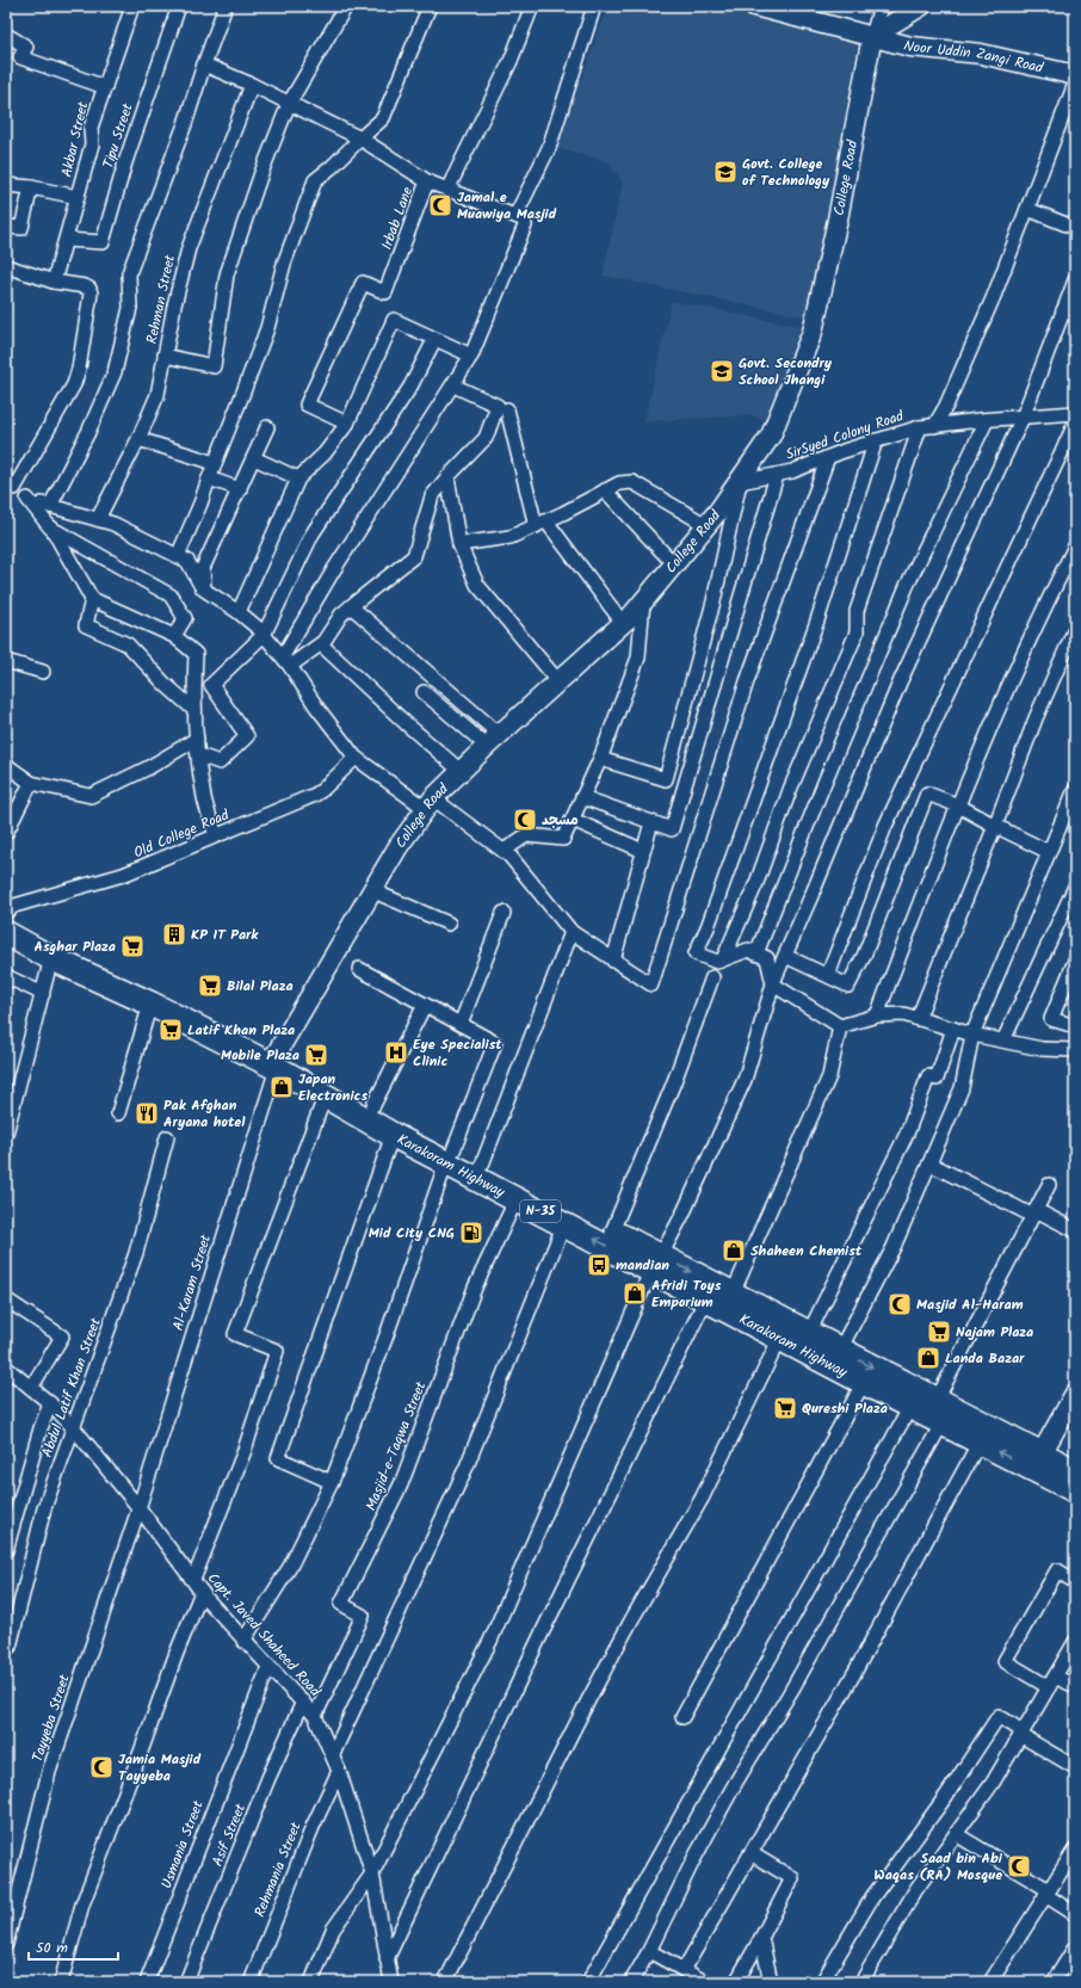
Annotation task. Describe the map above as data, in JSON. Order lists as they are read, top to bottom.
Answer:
{
  "streets": {
    "highway": ["Karakoram Highway", "N-35"],
    "main road": ["Noor Uddin Zangi Road", "College Road"],
    "street": [
      "Tipu Street",
      "Akbar Street",
      "Irbab Lane",
      "Rehman Street",
      "SirSyed Colony Road",
      "Old College Road",
      "Al-Karam Street",
      "Abdul Latif Khan Street",
      "Masjid-e-Taqwa Street",
      "Capt. Javed Shaheed Road",
      "Tayyeba Street",
      "Asif Street",
      "Usmania Street",
      "Rehmania Street"
    ]
  },
  "crossings": [
    ["Noor Uddin Zangi Road", "College Road"],
    ["Tipu Street", "Akbar Street"],
    ["College Road", "SirSyed Colony Road"],
    ["College Road", "Karakoram Highway"],
    ["College Road", "Al-Karam Street"],
    ["Irbab Lane", "Rehman Street"],
    ["Karakoram Highway", "Al-Karam Street"],
    ["Karakoram Highway", "Masjid-e-Taqwa Street"],
    ["Al-Karam Street", "Capt. Javed Shaheed Road"],
    ["Al-Karam Street", "Tayyeba Street"],
    ["Abdul Latif Khan Street", "Capt. Javed Shaheed Road"],
    ["Masjid-e-Taqwa Street", "Capt. Javed Shaheed Road"],
    ["Capt. Javed Shaheed Road", "Tayyeba Street"],
    ["Capt. Javed Shaheed Road", "Asif Street"],
    ["Capt. Javed Shaheed Road", "Usmania Street"],
    ["Capt. Javed Shaheed Road", "Rehmania Street"]
  ],
  "places": {
    "school or university": ["Govt. College of Technology", "Govt. Secondry School Jhangi"],
    "mosque": [
      "Jamal e Muawiya Masjid",
      "مسجد",
      "Masjid Al-Haram",
      "Jamia Masjid Tayyeba",
      "Saad bin Abi Waqas (RA) Mosque"
    ],
    "building": ["KP IT Park"],
    "supermarket": [
      "Asghar Plaza",
      "Bilal Plaza",
      "Latif Khan Plaza",
      "Mobile Plaza",
      "Najam Plaza",
      "Qureshi Plaza"
    ],
    "hospital": ["Eye Specialist Clinic"],
    "shop": [
      "Japan Electronics",
      "Shaheen Chemist",
      "Afridi Toys Emporium",
      "Landa Bazar"
    ],
    "restaurant": ["Pak Afghan Aryana hotel"],
    "fuel station": ["Mid City CNG"],
    "bus stop": ["mandian"]
  },
  "scale_bar": "50 m"
}
